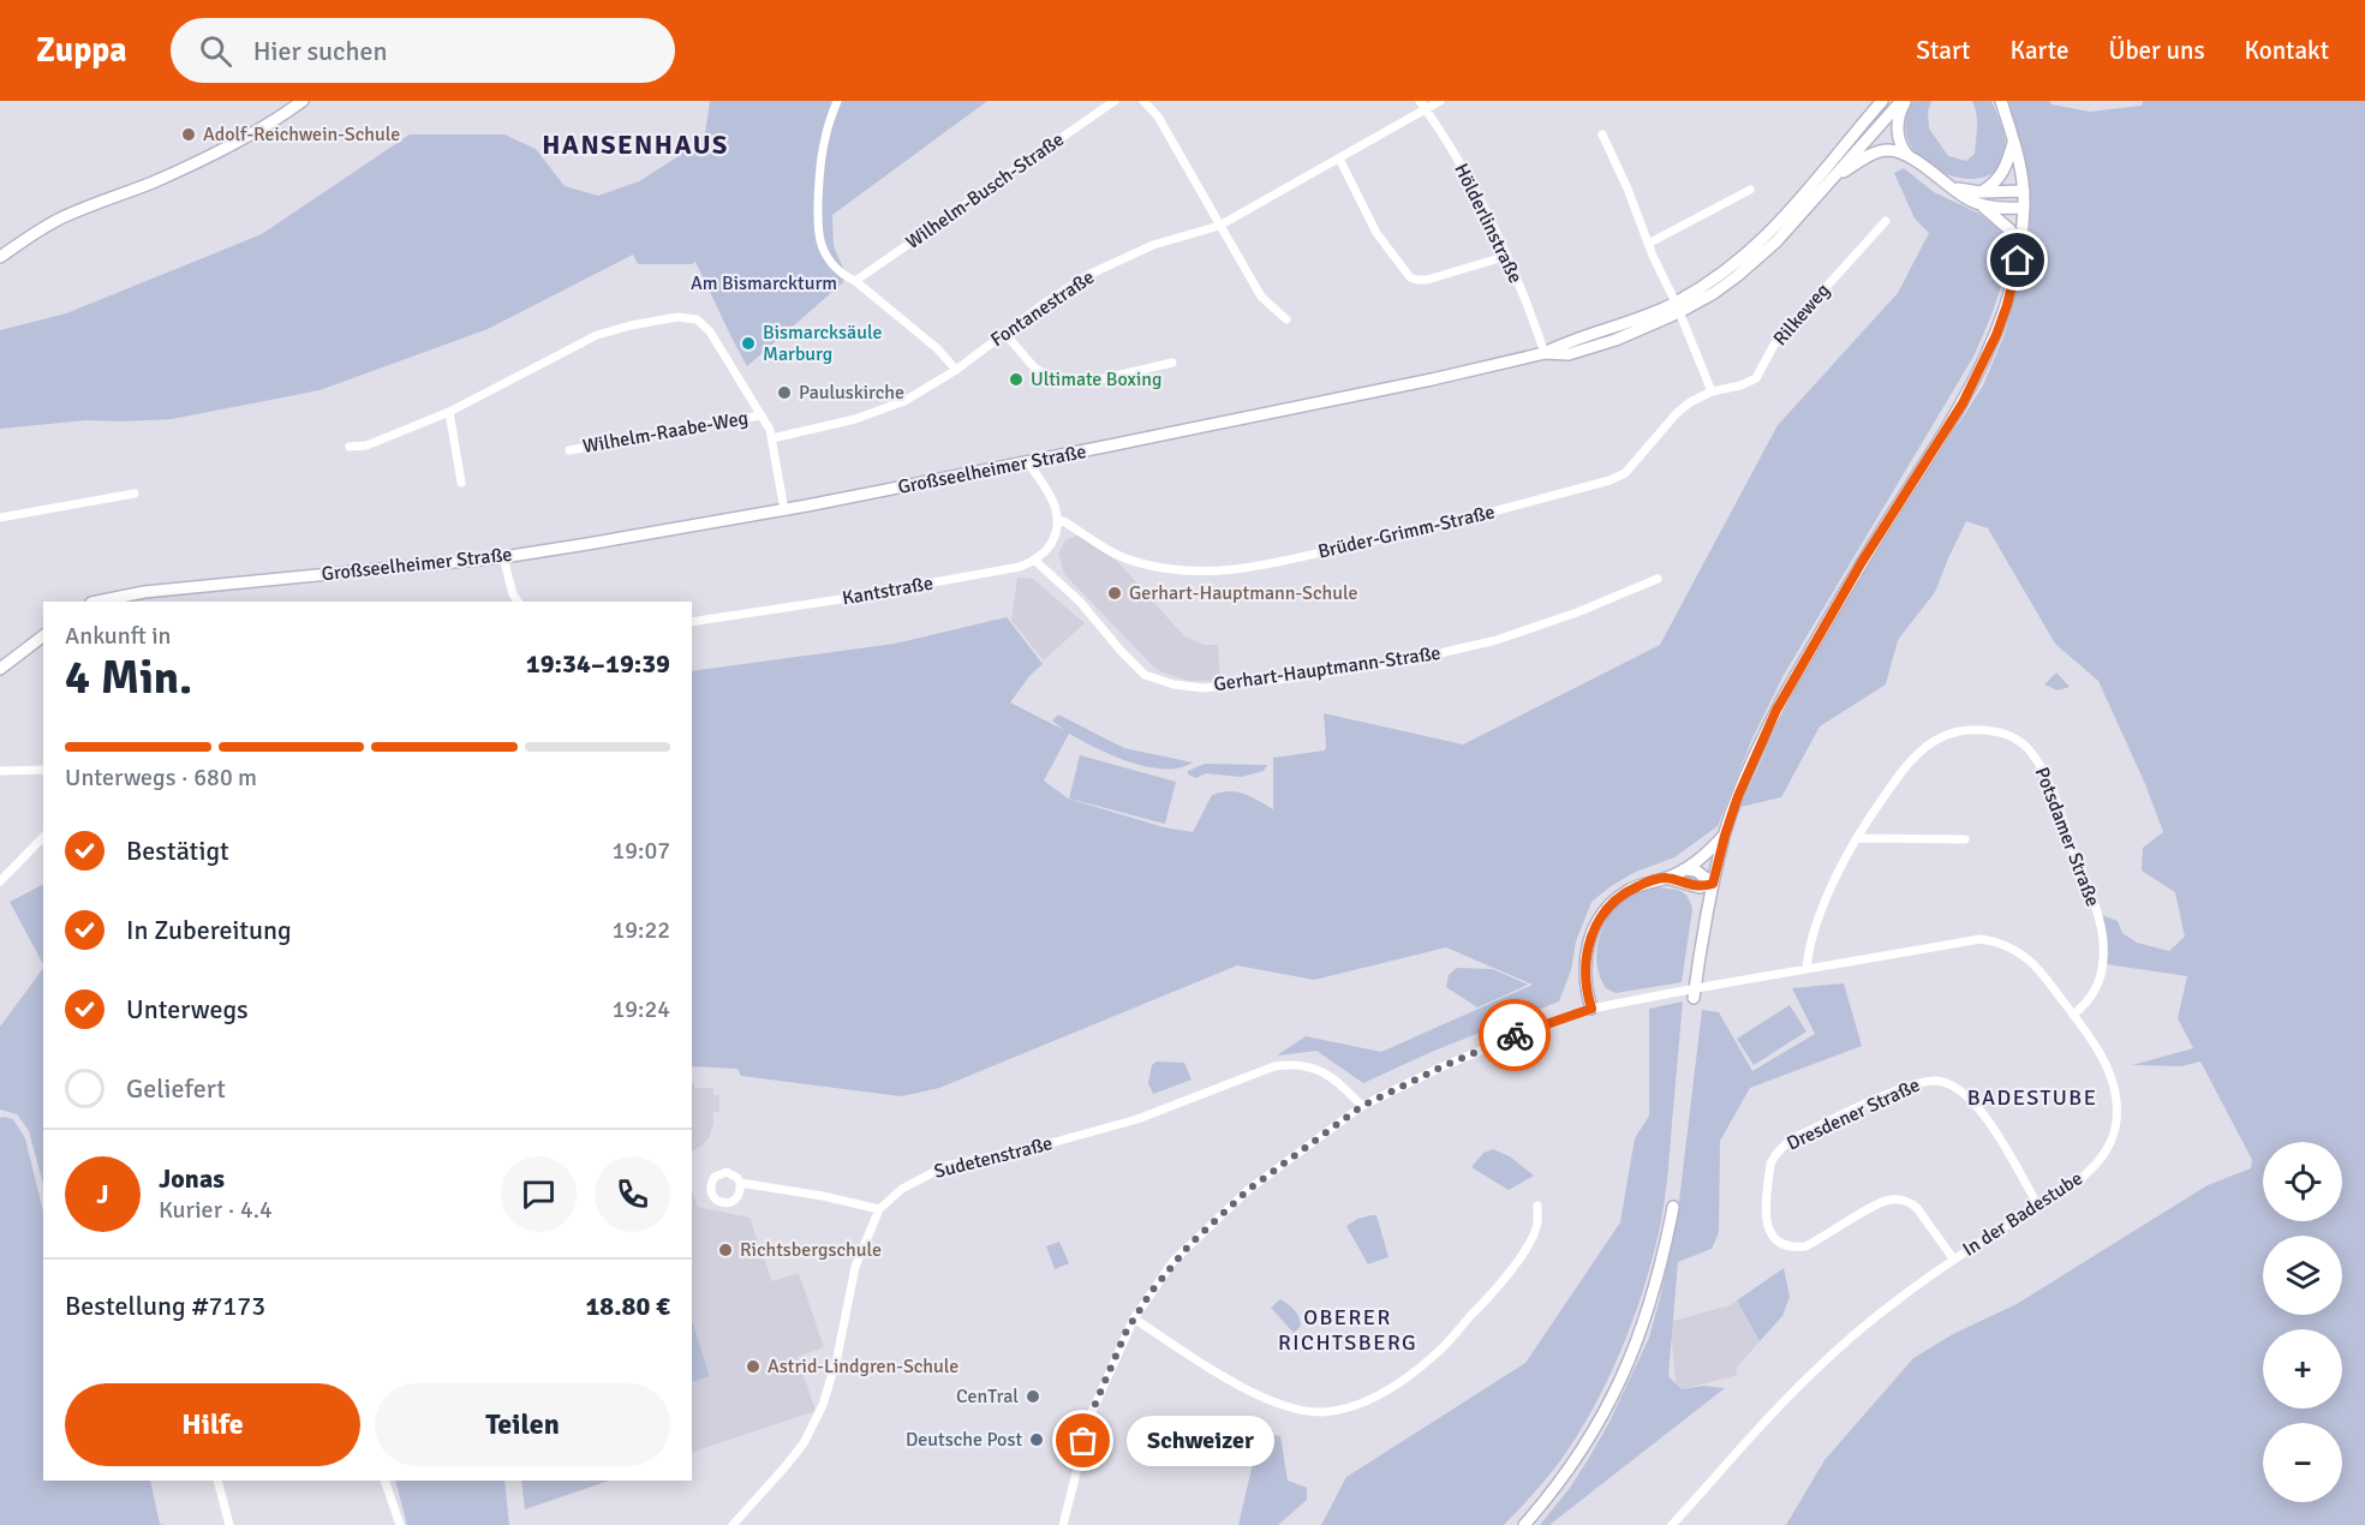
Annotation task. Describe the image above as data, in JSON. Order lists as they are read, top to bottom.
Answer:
{
  "streets": {
    "main road": ["Großseelheimer Straße"],
    "street": [
      "Wilhelm-Busch-Straße",
      "Hölderlinstraße",
      "Fontanestraße",
      "Rilkeweg",
      "Wilhelm-Raabe-Weg",
      "Brüder-Grimm-Straße",
      "Kantstraße",
      "Gerhart-Hauptmann-Straße",
      "Potsdamer Straße",
      "Dresdener Straße",
      "Sudetenstraße",
      "In der Badestube"
    ]
  },
  "crossings": [
    ["Hölderlinstraße", "Fontanestraße"],
    ["Hölderlinstraße", "Großseelheimer Straße"],
    ["Rilkeweg", "Brüder-Grimm-Straße"],
    ["Kantstraße", "Gerhart-Hauptmann-Straße"],
    ["Potsdamer Straße", "In der Badestube"],
    ["Dresdener Straße", "In der Badestube"],
    ["Sudetenstraße", "In der Badestube"]
  ],
  "districts": ["HANSENHAUS", "BADESTUBE", "OBERER RICHTSBERG"],
  "parks": ["Am Bismarckturm"],
  "places": [
    "Adolf-Reichwein-Schule",
    "Bismarcksäule Marburg",
    "Ultimate Boxing",
    "Pauluskirche",
    "Gerhart-Hauptmann-Schule",
    "Richtsbergschule",
    "Astrid-Lindgren-Schule",
    "CenTral",
    "Deutsche Post",
    "Schweizer"
  ],
  "page": {
    "header": "Zuppa",
    "search": "Hier suchen",
    "nav": [
      "Start",
      "Karte",
      "Über uns",
      "Kontakt"
    ],
    "heading": ["4 Min.", "Ankunft in", "19:34–19:39"],
    "panel": [
      "Jonas",
      "Kurier · 4.4",
      "Bestellung #7173",
      "18.80 €"
    ],
    "bar": "Unterwegs · 680 m",
    "list": [
      ["Bestätigt", "19:07"],
      ["In Zubereitung", "19:22"],
      ["Unterwegs", "19:24"],
      "Geliefert"
    ],
    "map_buttons": ["+", "−"],
    "round": "J",
    "buttons": ["Hilfe", "Teilen"],
    "bubble": "Schweizer"
  }
}
